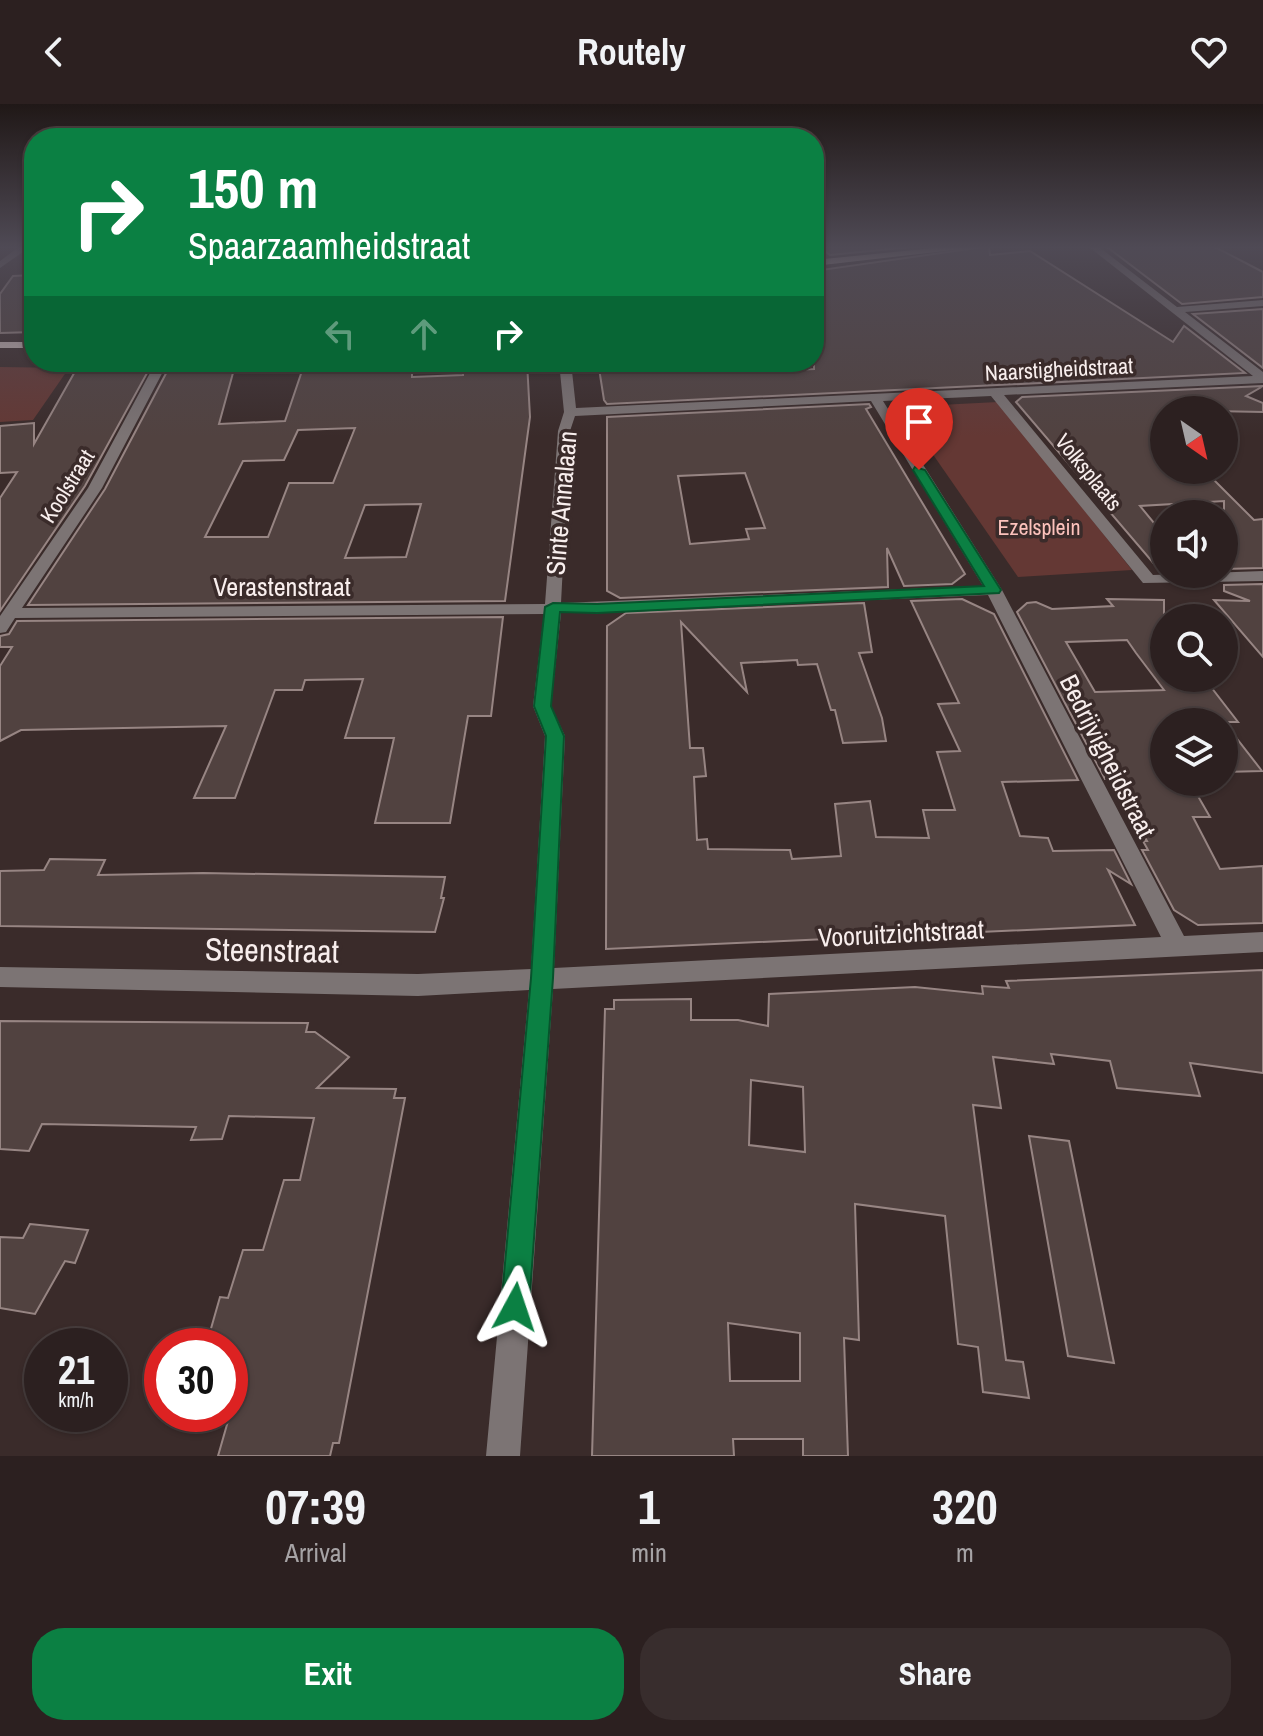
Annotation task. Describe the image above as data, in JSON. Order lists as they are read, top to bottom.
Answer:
{
  "streets": {
    "street": [
      "Naarstigheidstraat",
      "Volksplaats",
      "Koolstraat",
      "Sinte Annalaan",
      "Verastenstraat",
      "Bedrijvigheidstraat",
      "Vooruitzichtstraat",
      "Steenstraat"
    ]
  },
  "crossings": [
    ["Naarstigheidstraat", "Volksplaats"],
    ["Naarstigheidstraat", "Sinte Annalaan"],
    ["Koolstraat", "Verastenstraat"],
    ["Sinte Annalaan", "Verastenstraat"],
    ["Sinte Annalaan", "Vooruitzichtstraat"],
    ["Sinte Annalaan", "Steenstraat"],
    ["Verastenstraat", "Bedrijvigheidstraat"],
    ["Bedrijvigheidstraat", "Vooruitzichtstraat"],
    ["Vooruitzichtstraat", "Steenstraat"]
  ],
  "parks": ["Ezelsplein"],
  "north": "bottom right",
  "page": {
    "header": "Routely",
    "turn": ["150 m", "Spaarzaamheidstraat"],
    "speed": "21 km/h",
    "limit": "30",
    "eta": [
      "07:39",
      "Arrival",
      "1",
      "min",
      "320",
      "m"
    ],
    "buttons": ["Exit", "Share"]
  }
}
